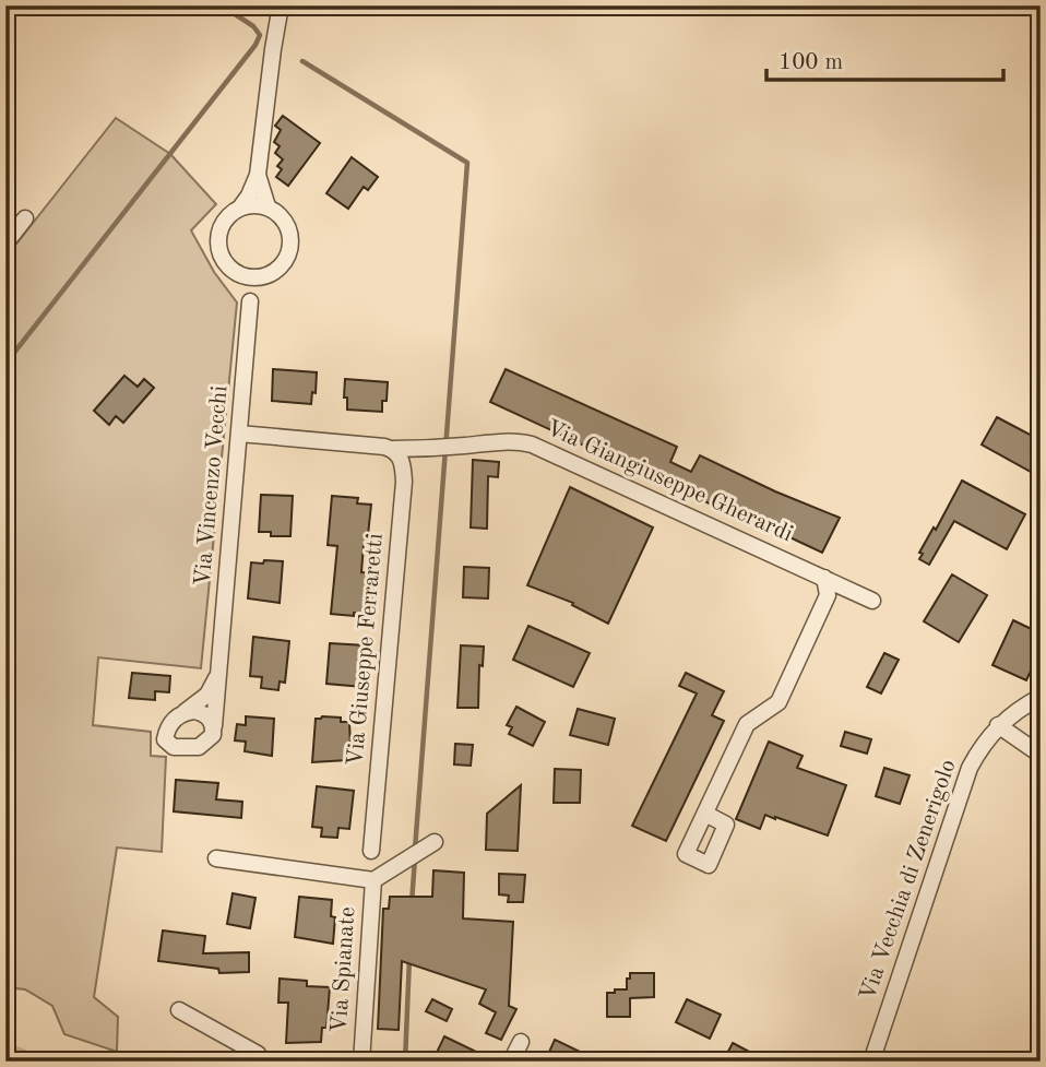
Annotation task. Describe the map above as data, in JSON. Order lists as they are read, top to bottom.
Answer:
{
  "streets": {
    "street": [
      "Via Giangiuseppe Gherardi",
      "Via Vincenzo Vecchi",
      "Via Giuseppe Ferraretti",
      "Via Vecchia di Zenerigolo",
      "Via Spianate"
    ]
  },
  "crossings": [
    ["Via Giangiuseppe Gherardi", "Via Vincenzo Vecchi"],
    ["Via Giangiuseppe Gherardi", "Via Giuseppe Ferraretti"]
  ],
  "scale_bar": "100 m"
}
